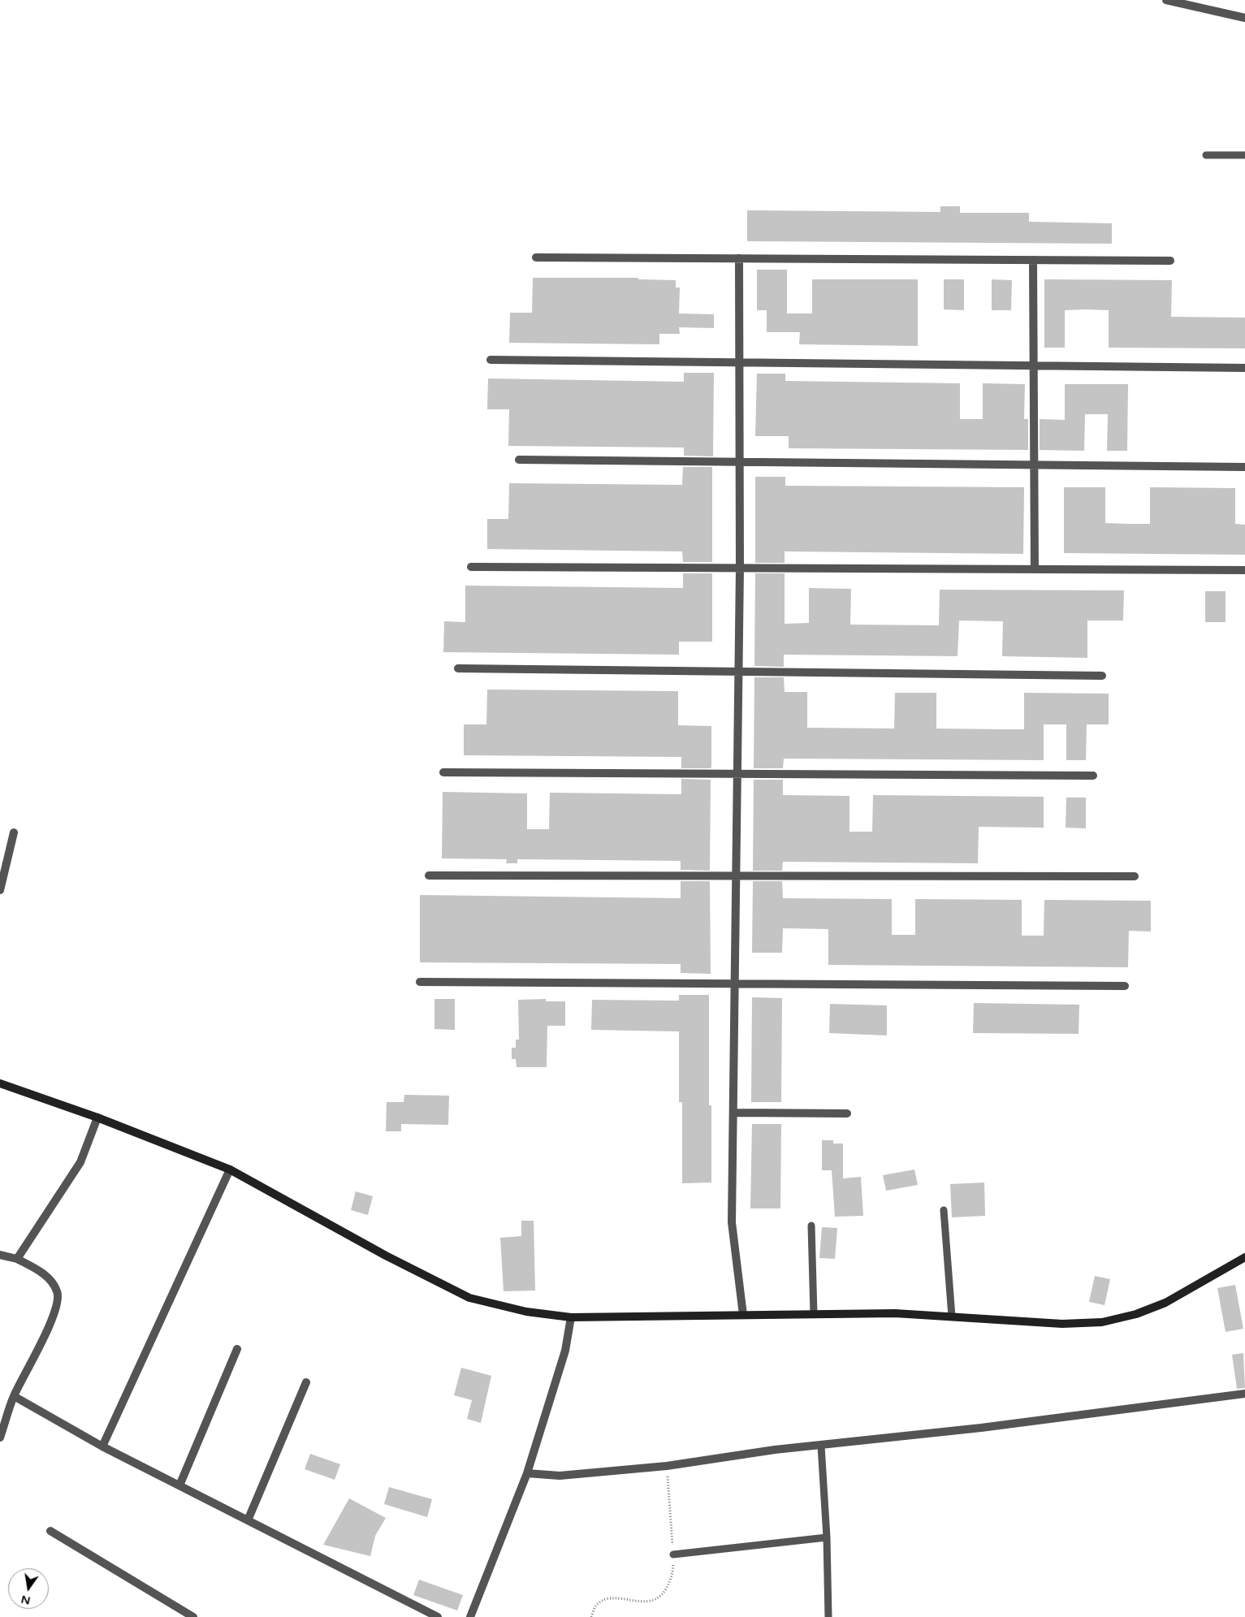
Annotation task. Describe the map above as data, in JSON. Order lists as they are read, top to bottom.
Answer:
{
  "north": "bottom"
}
